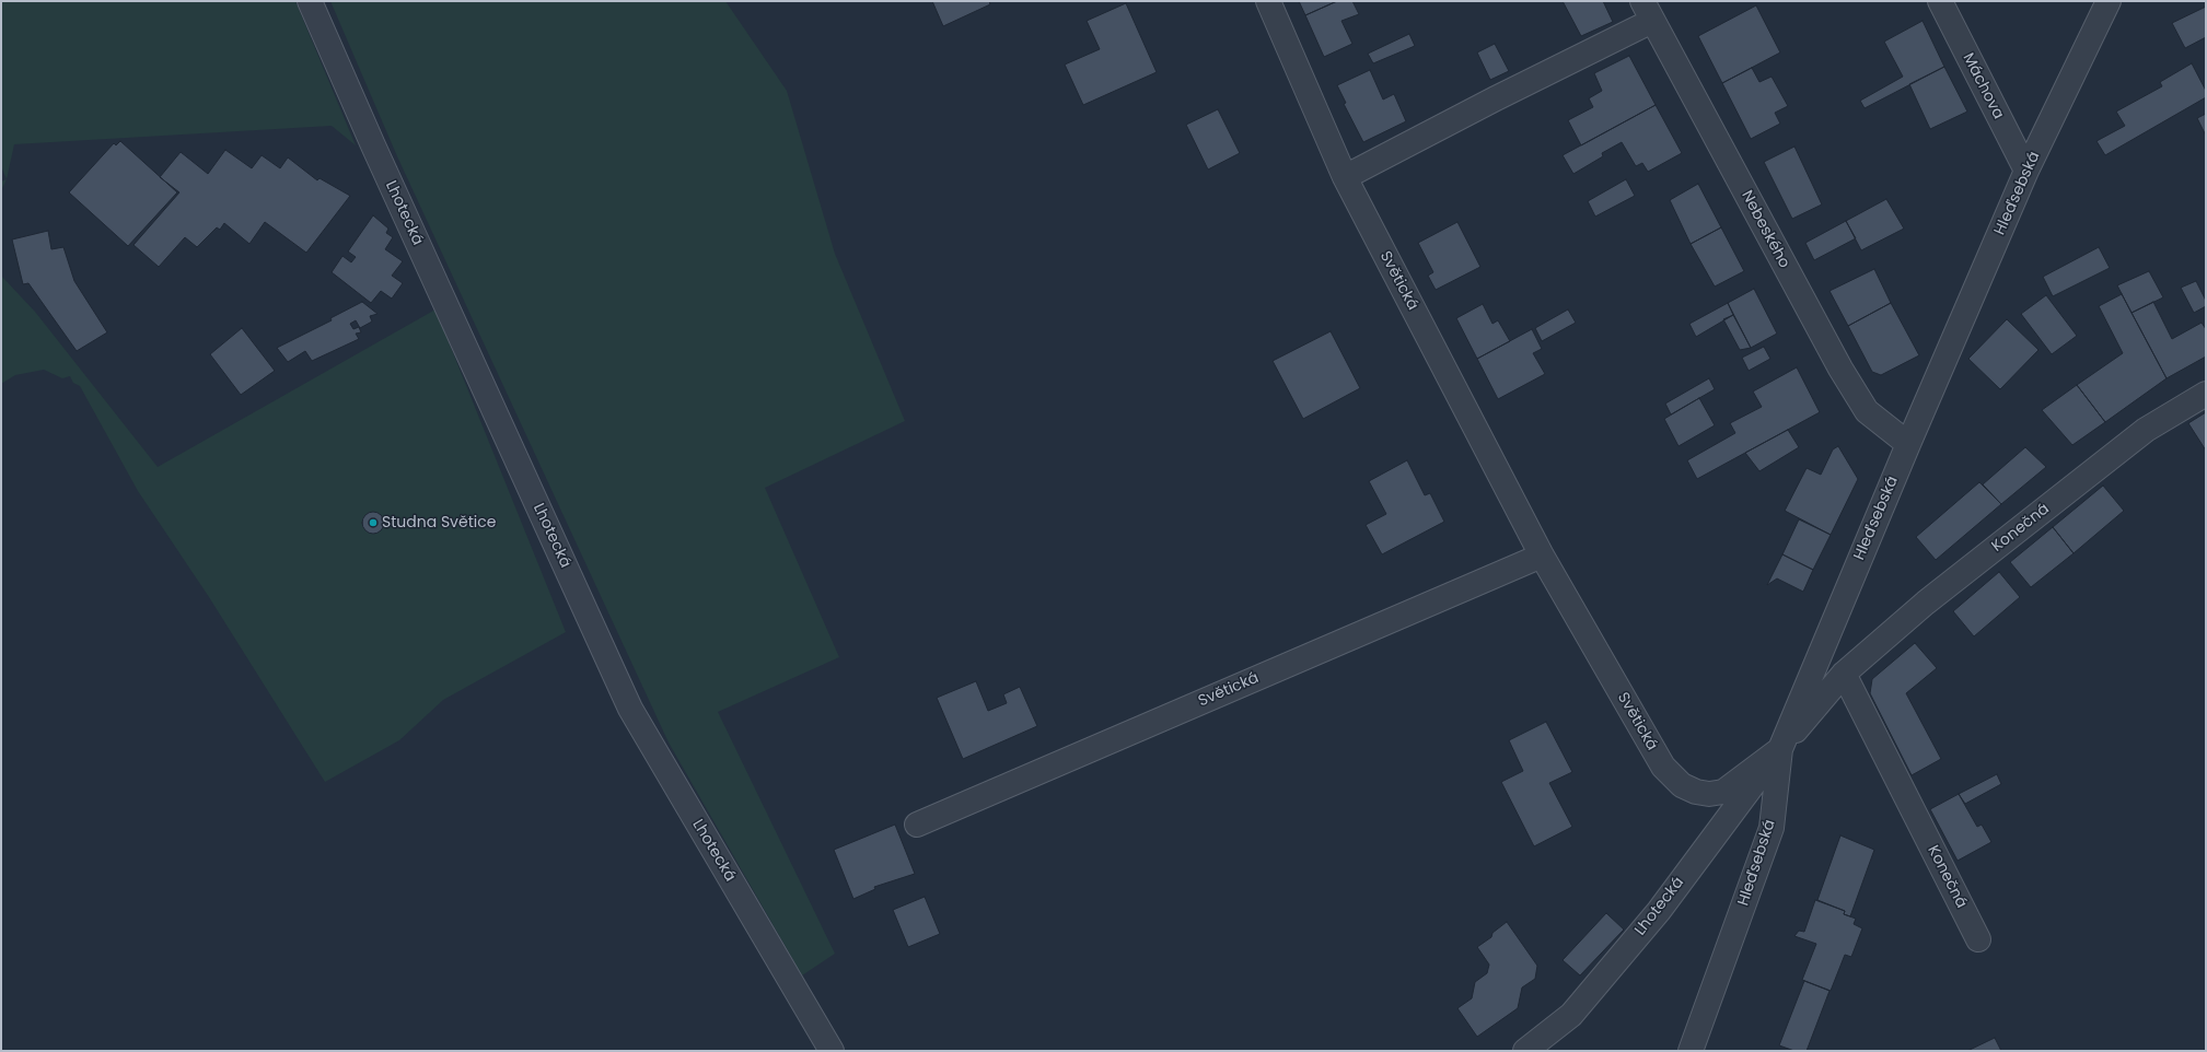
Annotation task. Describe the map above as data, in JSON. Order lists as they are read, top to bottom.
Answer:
{
  "streets": {
    "street": [
      "Máchova",
      "Hleďsebská",
      "Lhotecká",
      "Nebeského",
      "Světická",
      "Konečná"
    ]
  },
  "crossings": [
    ["Máchova", "Hleďsebská"],
    ["Hleďsebská", "Lhotecká"],
    ["Hleďsebská", "Nebeského"],
    ["Hleďsebská", "Světická"],
    ["Hleďsebská", "Konečná"],
    ["Lhotecká", "Světická"],
    ["Lhotecká", "Konečná"],
    ["Světická", "Konečná"]
  ],
  "places": ["Studna Světice"]
}
